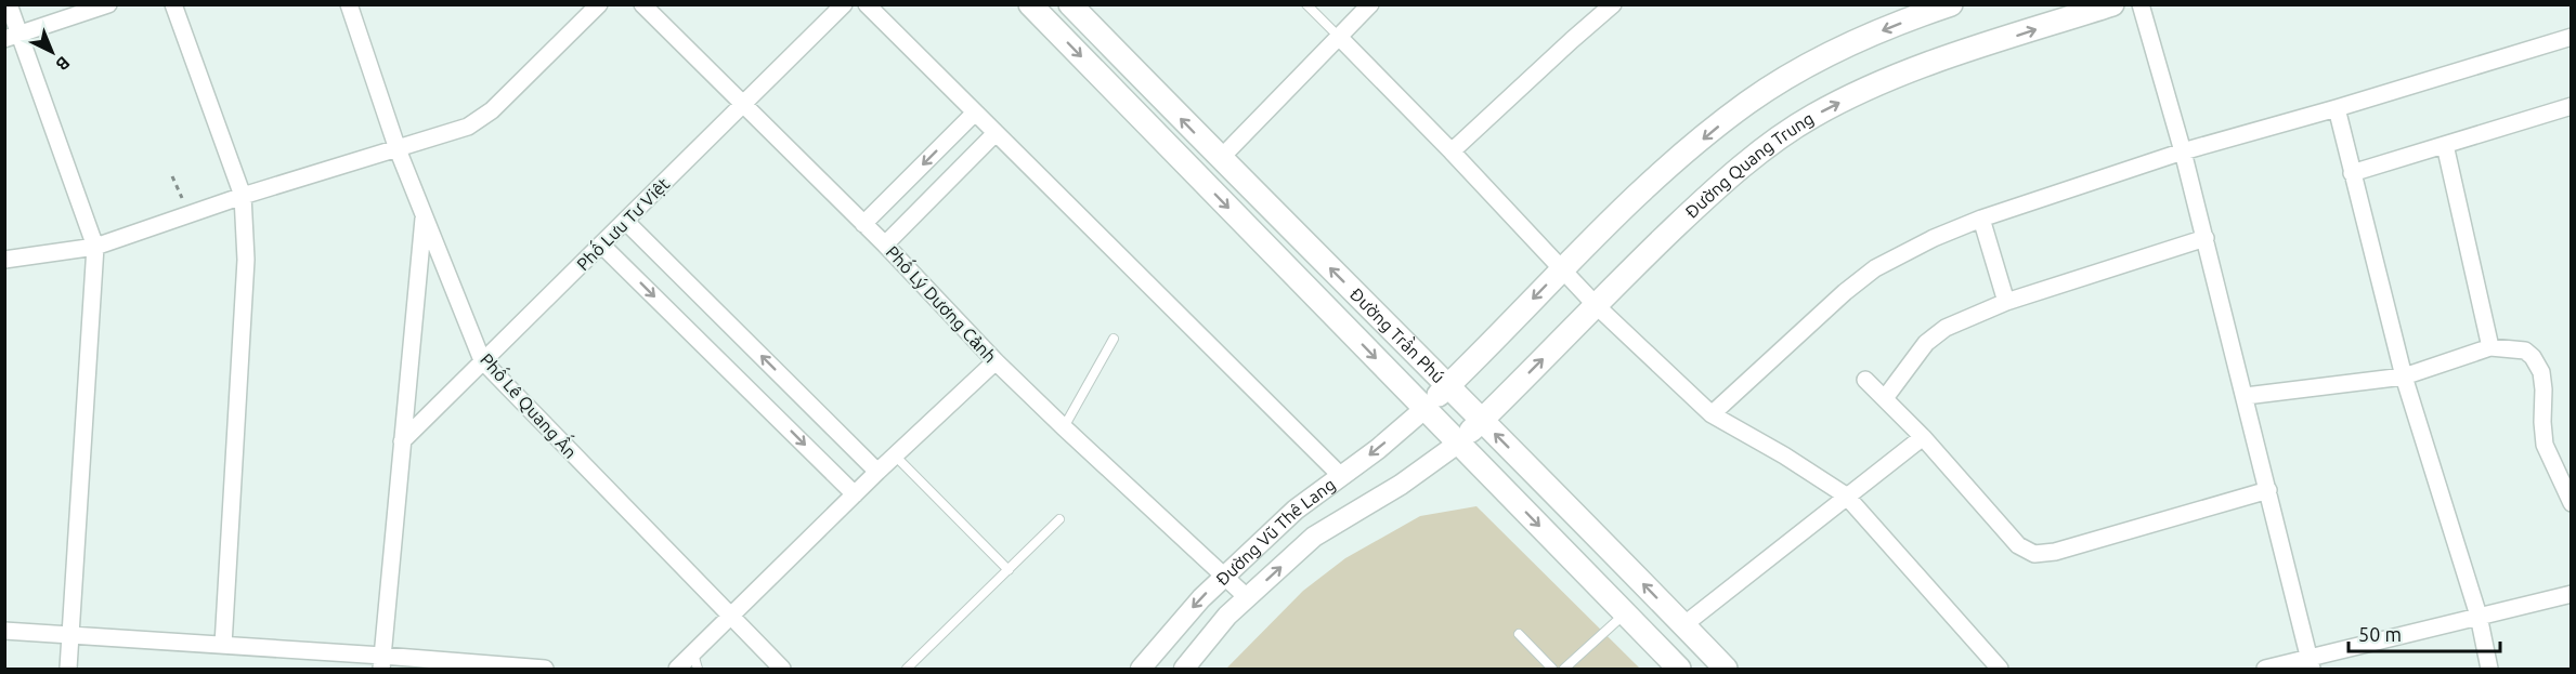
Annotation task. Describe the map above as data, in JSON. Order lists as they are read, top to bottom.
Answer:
{
  "streets": {
    "main road": ["Đường Quang Trung", "Đường Trần Phú"],
    "street": [
      "Phố Lưu Tư Việt",
      "Phố Lý Dương Cảnh",
      "Phố Lê Quang Ấn",
      "Đường Vũ Thê Lang"
    ]
  },
  "crossings": [
    ["Đường Quang Trung", "Đường Trần Phú"],
    ["Đường Quang Trung", "Đường Vũ Thê Lang"],
    ["Phố Lưu Tư Việt", "Phố Lý Dương Cảnh"],
    ["Phố Lưu Tư Việt", "Phố Lê Quang Ấn"],
    ["Phố Lý Dương Cảnh", "Đường Vũ Thê Lang"],
    ["Đường Trần Phú", "Đường Vũ Thê Lang"]
  ],
  "scale_bar": "50 m",
  "north": "bottom right"
}
